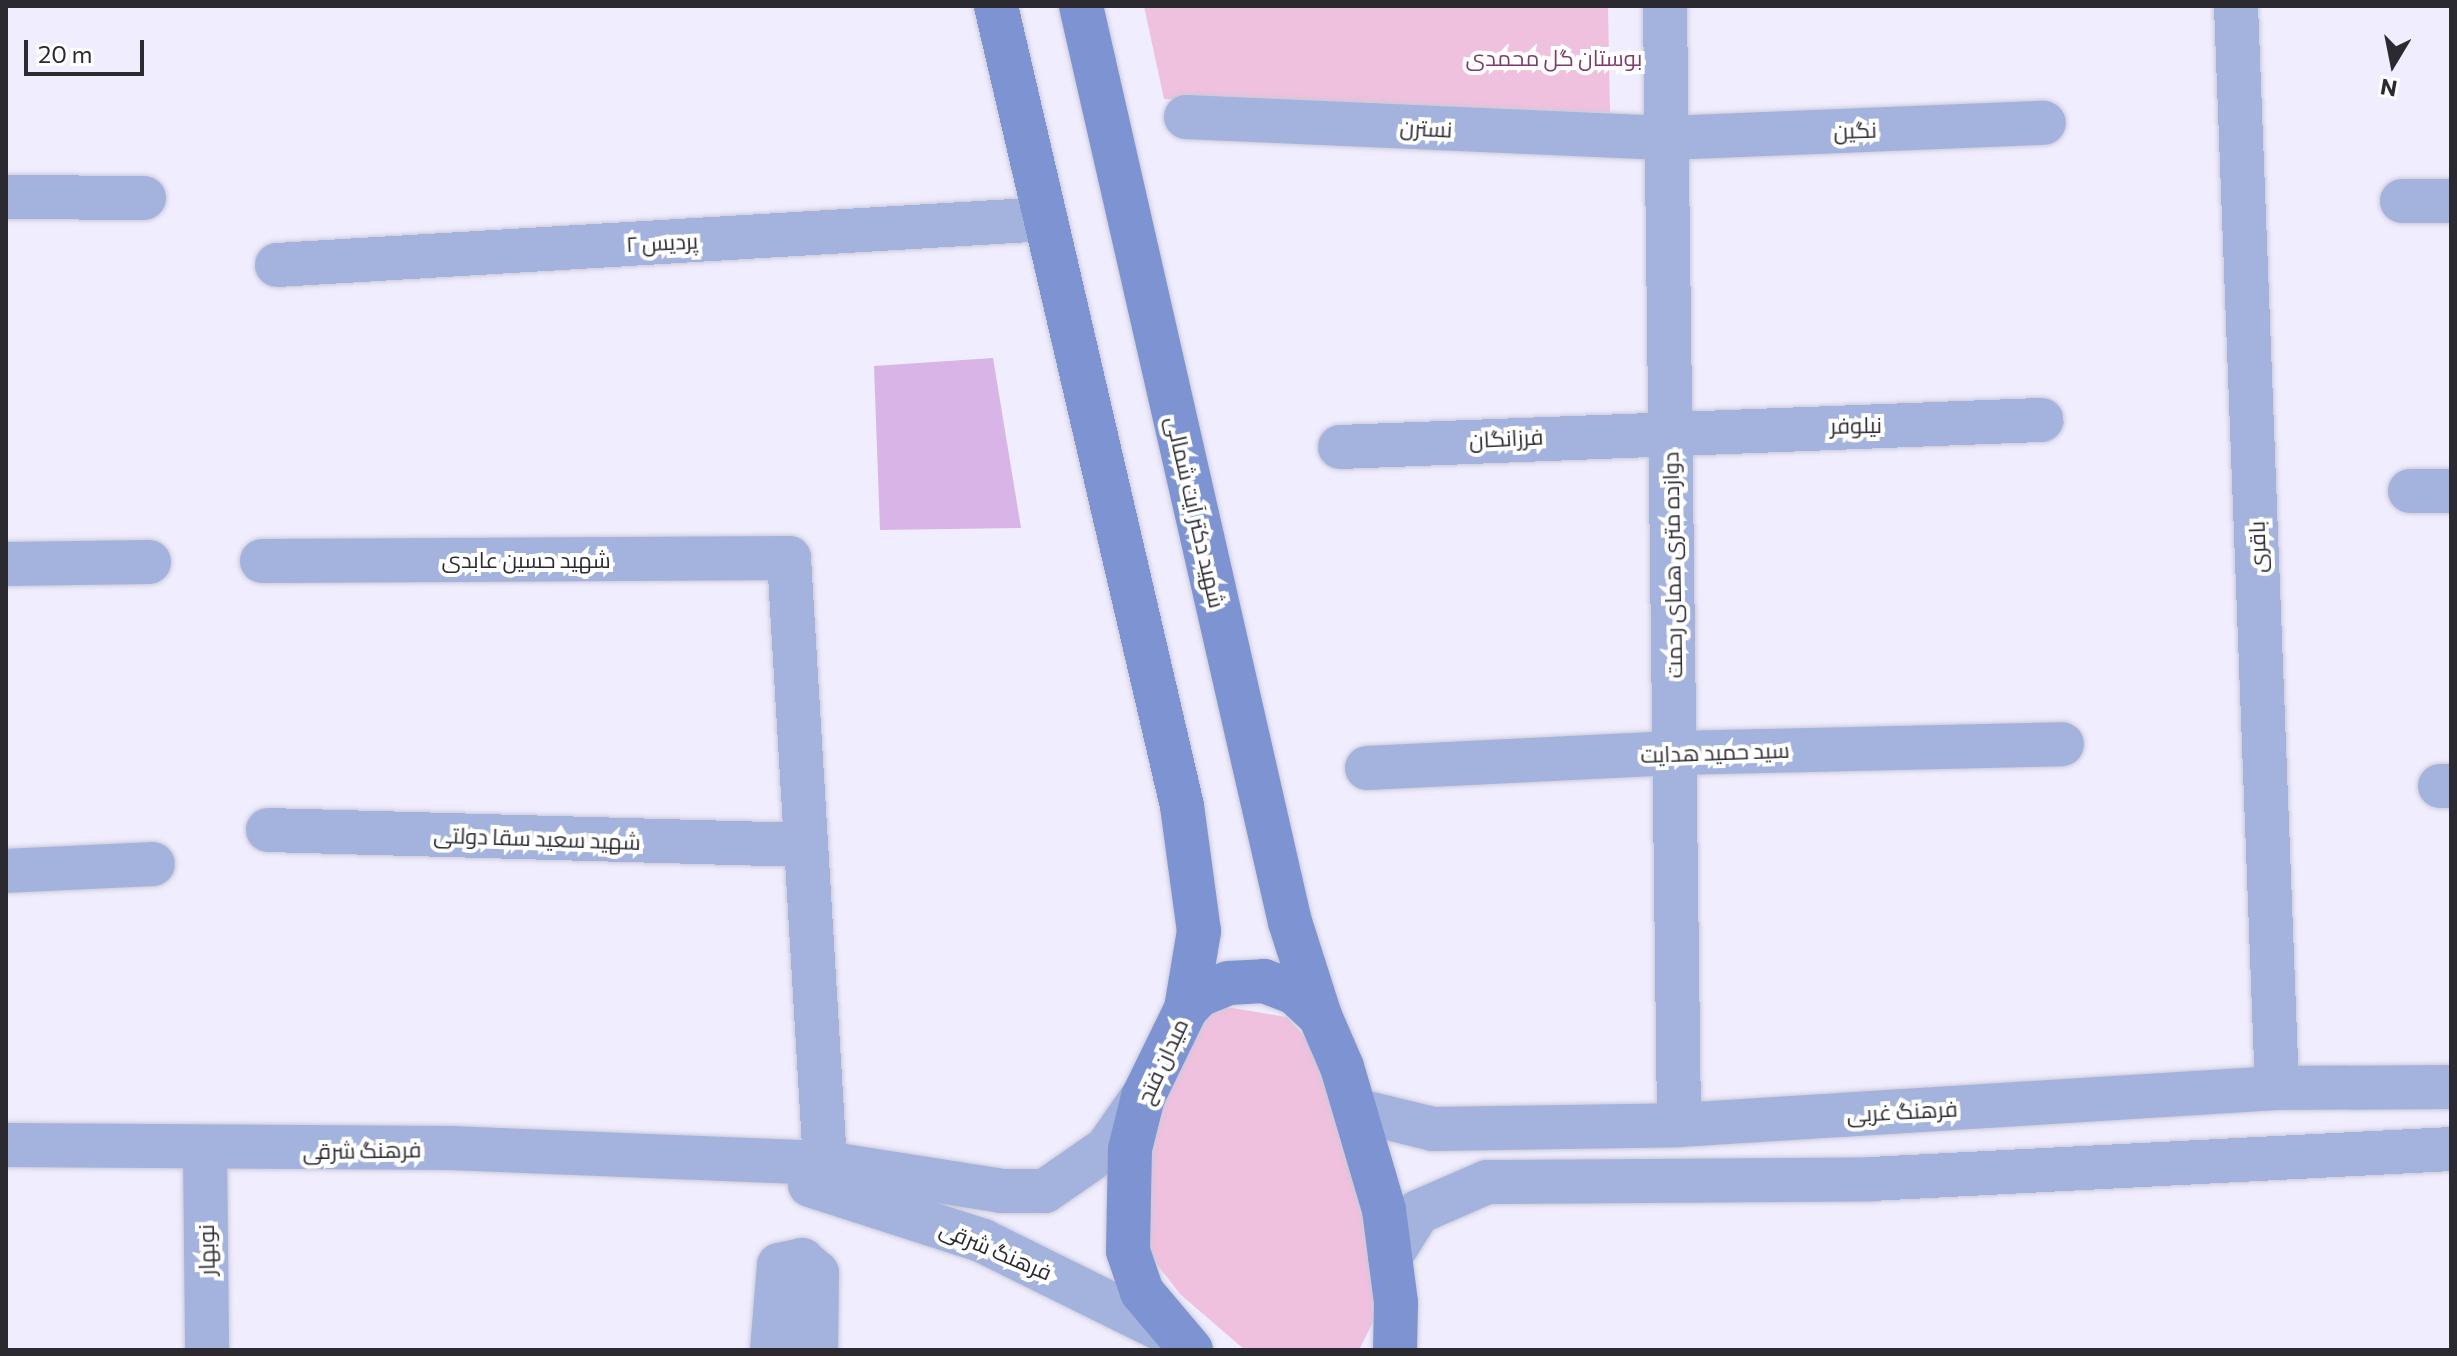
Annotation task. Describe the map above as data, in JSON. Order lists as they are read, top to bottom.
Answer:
{
  "streets": {
    "main road": ["شهید دکتر آیت شمالی", "میدان فتح"],
    "street": [
      "نسترن",
      "نگین",
      "پردیس ۲",
      "نیلوفر",
      "فرزانگان",
      "باقری",
      "شهید حسین عابدی",
      "دوازده متری همای رحمت",
      "سید حمید هدایت",
      "شهید سعید سقا دولتی",
      "فرهنگ غربی",
      "فرهنگ شرقی",
      "نوبهار"
    ]
  },
  "crossings": [
    ["نسترن", "نگین"],
    ["نسترن", "دوازده متری همای رحمت"],
    ["نگین", "دوازده متری همای رحمت"],
    ["نیلوفر", "فرزانگان"],
    ["نیلوفر", "دوازده متری همای رحمت"],
    ["فرزانگان", "دوازده متری همای رحمت"],
    ["شهید دکتر آیت شمالی", "میدان فتح"],
    ["باقری", "فرهنگ غربی"],
    ["شهید حسین عابدی", "شهید سعید سقا دولتی"],
    ["دوازده متری همای رحمت", "سید حمید هدایت"],
    ["دوازده متری همای رحمت", "فرهنگ غربی"],
    ["میدان فتح", "فرهنگ شرقی"],
    ["فرهنگ شرقی", "نوبهار"]
  ],
  "parks": ["بوستان گل محمدی"],
  "scale_bar": "20 m",
  "north": "bottom"
}
